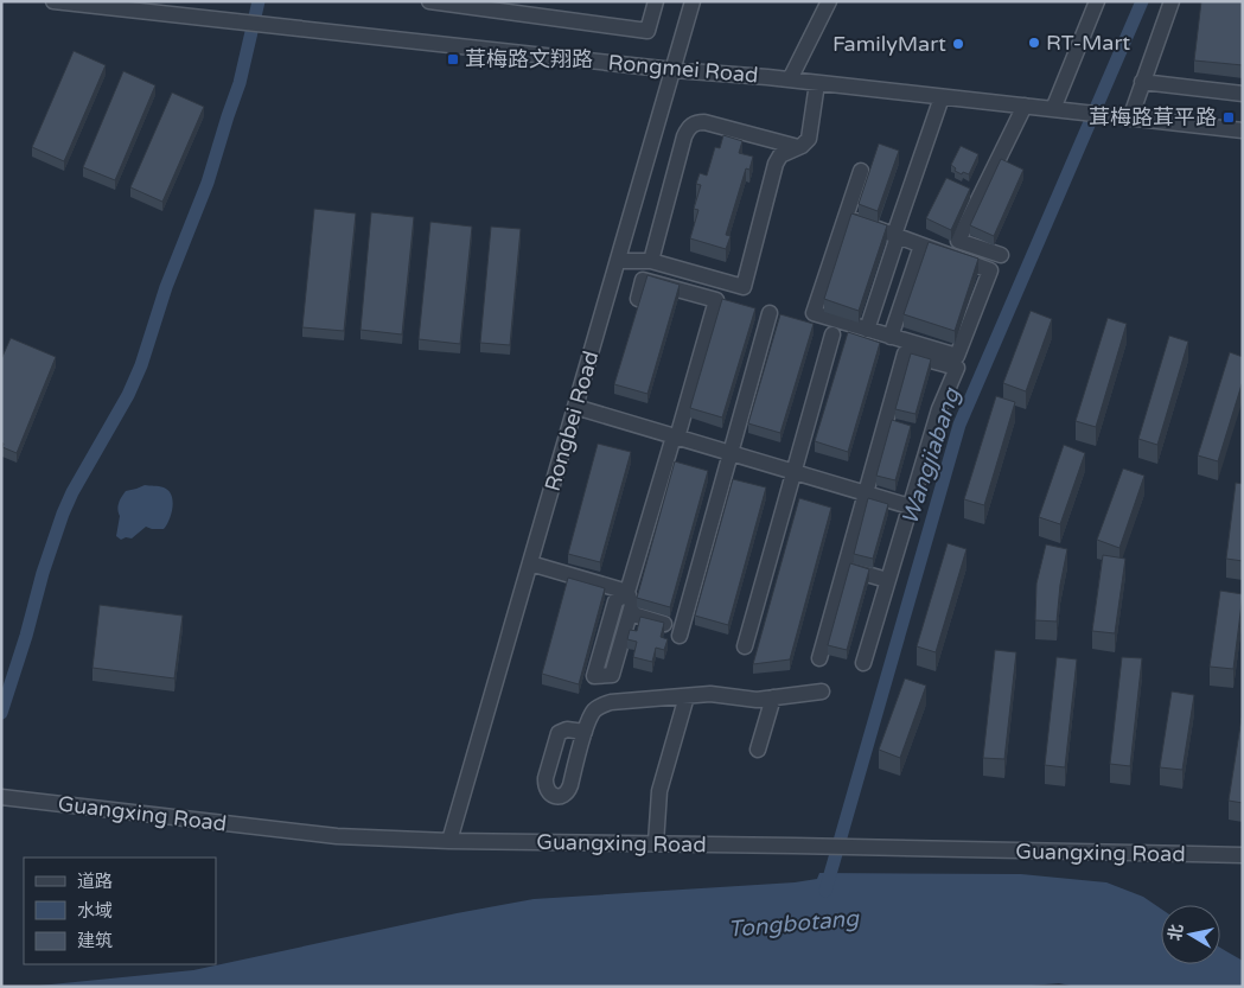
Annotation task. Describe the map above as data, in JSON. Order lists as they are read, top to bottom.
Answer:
{
  "streets": {
    "street": ["Rongmei Road", "Rongbei Road", "Guangxing Road"]
  },
  "crossings": [
    ["Rongmei Road", "Rongbei Road"],
    ["Rongbei Road", "Guangxing Road"]
  ],
  "water": ["Wangjiabang", "Tongbotang"],
  "places": {
    "other": ["RT-Mart", "FamilyMart"],
    "transit": ["茸梅路文翔路", "茸梅路茸平路"]
  },
  "legend": ["道路", "水域", "建筑"],
  "north": "left"
}
